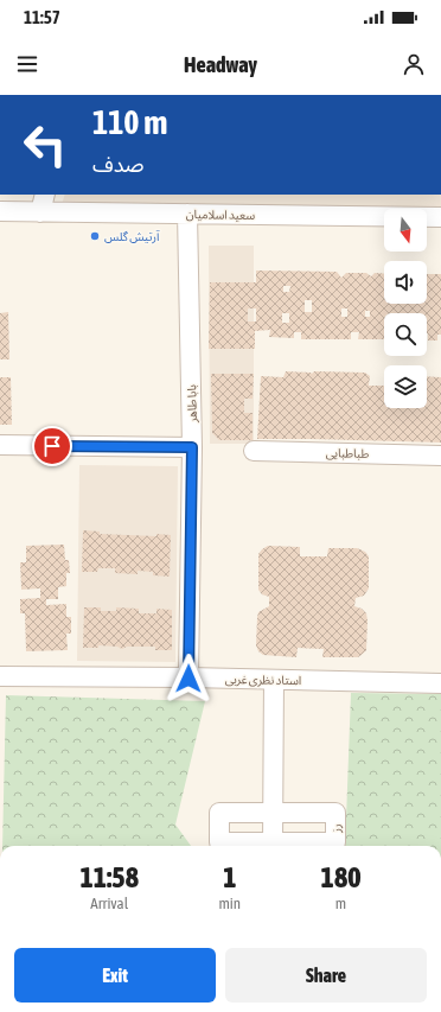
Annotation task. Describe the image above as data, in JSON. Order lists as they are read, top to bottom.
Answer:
{
  "streets": {
    "street": [
      "سعید اسلامیان",
      "بابا طاهر",
      "طباطبایی",
      "استاد نظری غربی",
      "رز"
    ]
  },
  "crossings": [
    ["سعید اسلامیان", "بابا طاهر"],
    ["بابا طاهر", "استاد نظری غربی"]
  ],
  "places": ["آرتیش گلس"],
  "north": "bottom",
  "page": {
    "status": "11:57",
    "header": "Headway",
    "turn": ["110 m", "صدف"],
    "eta": [
      "11:58",
      "Arrival",
      "1",
      "min",
      "180",
      "m"
    ],
    "buttons": ["Exit", "Share"]
  }
}
